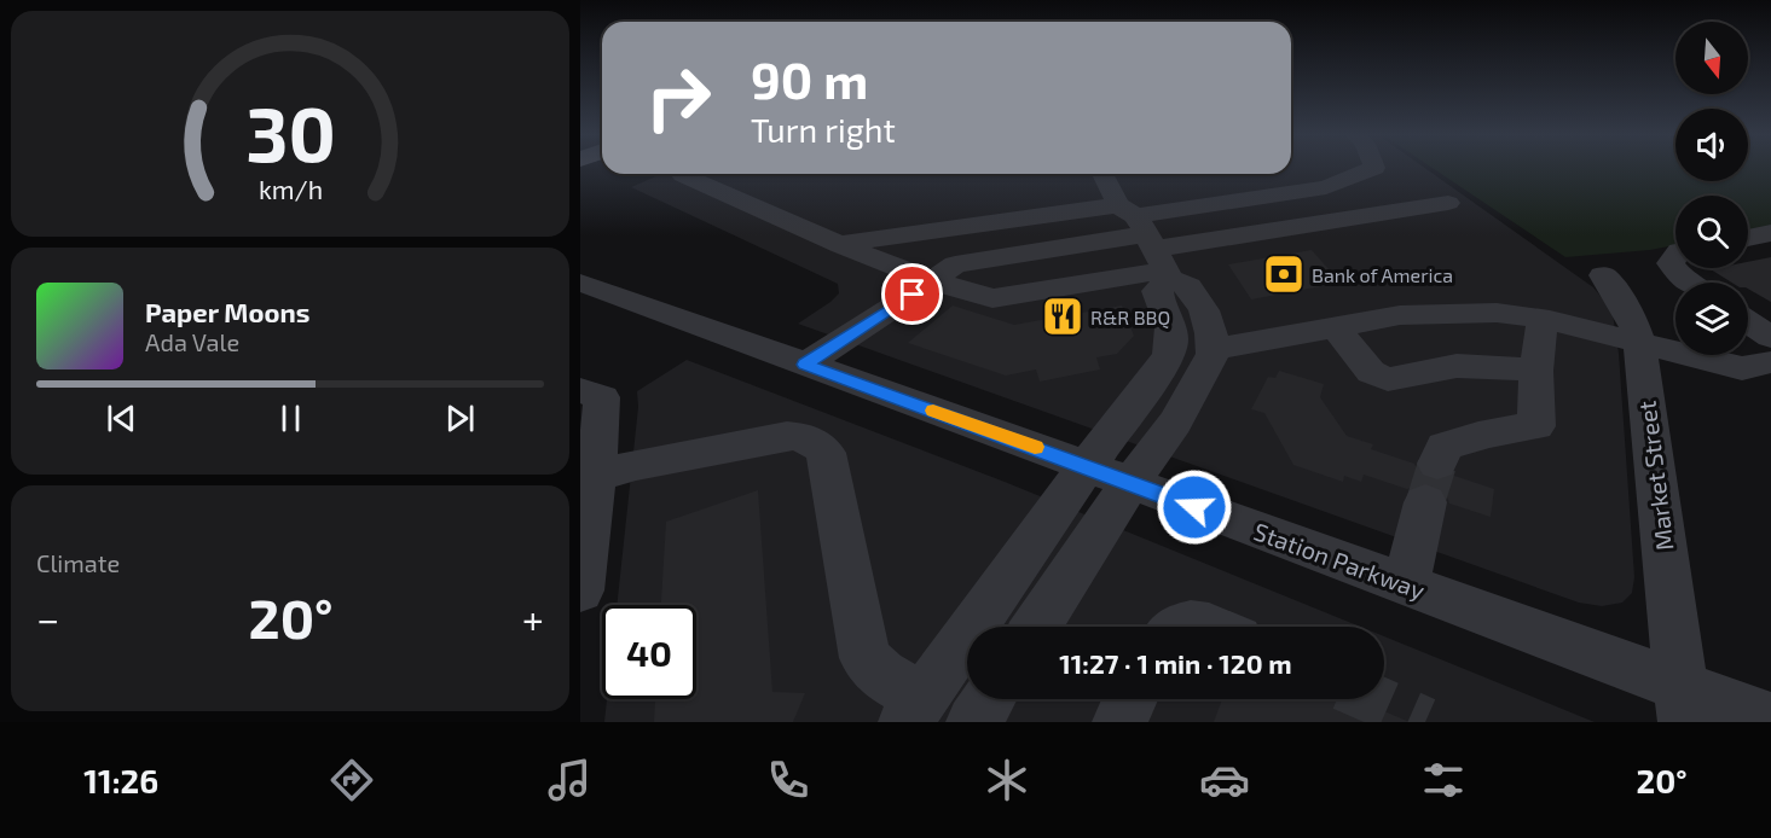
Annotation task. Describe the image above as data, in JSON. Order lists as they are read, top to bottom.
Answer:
{
  "streets": {
    "street": ["Market Street", "Station Parkway"]
  },
  "crossings": [
    ["Market Street", "Station Parkway"]
  ],
  "places": {
    "bank": ["Bank of America"],
    "restaurant": ["R&R BBQ"]
  },
  "north": "bottom",
  "page": {
    "turn": ["90 m", "Turn right"],
    "song": ["Paper Moons", "Ada Vale"],
    "tile": "Climate",
    "heat": ["−", "20°", "+"],
    "limit": "40",
    "trip": "11:27 · 1 min · 120 m",
    "tabs": ["11:26", "20°"],
    "gauge": ["30", "km/h"]
  }
}
